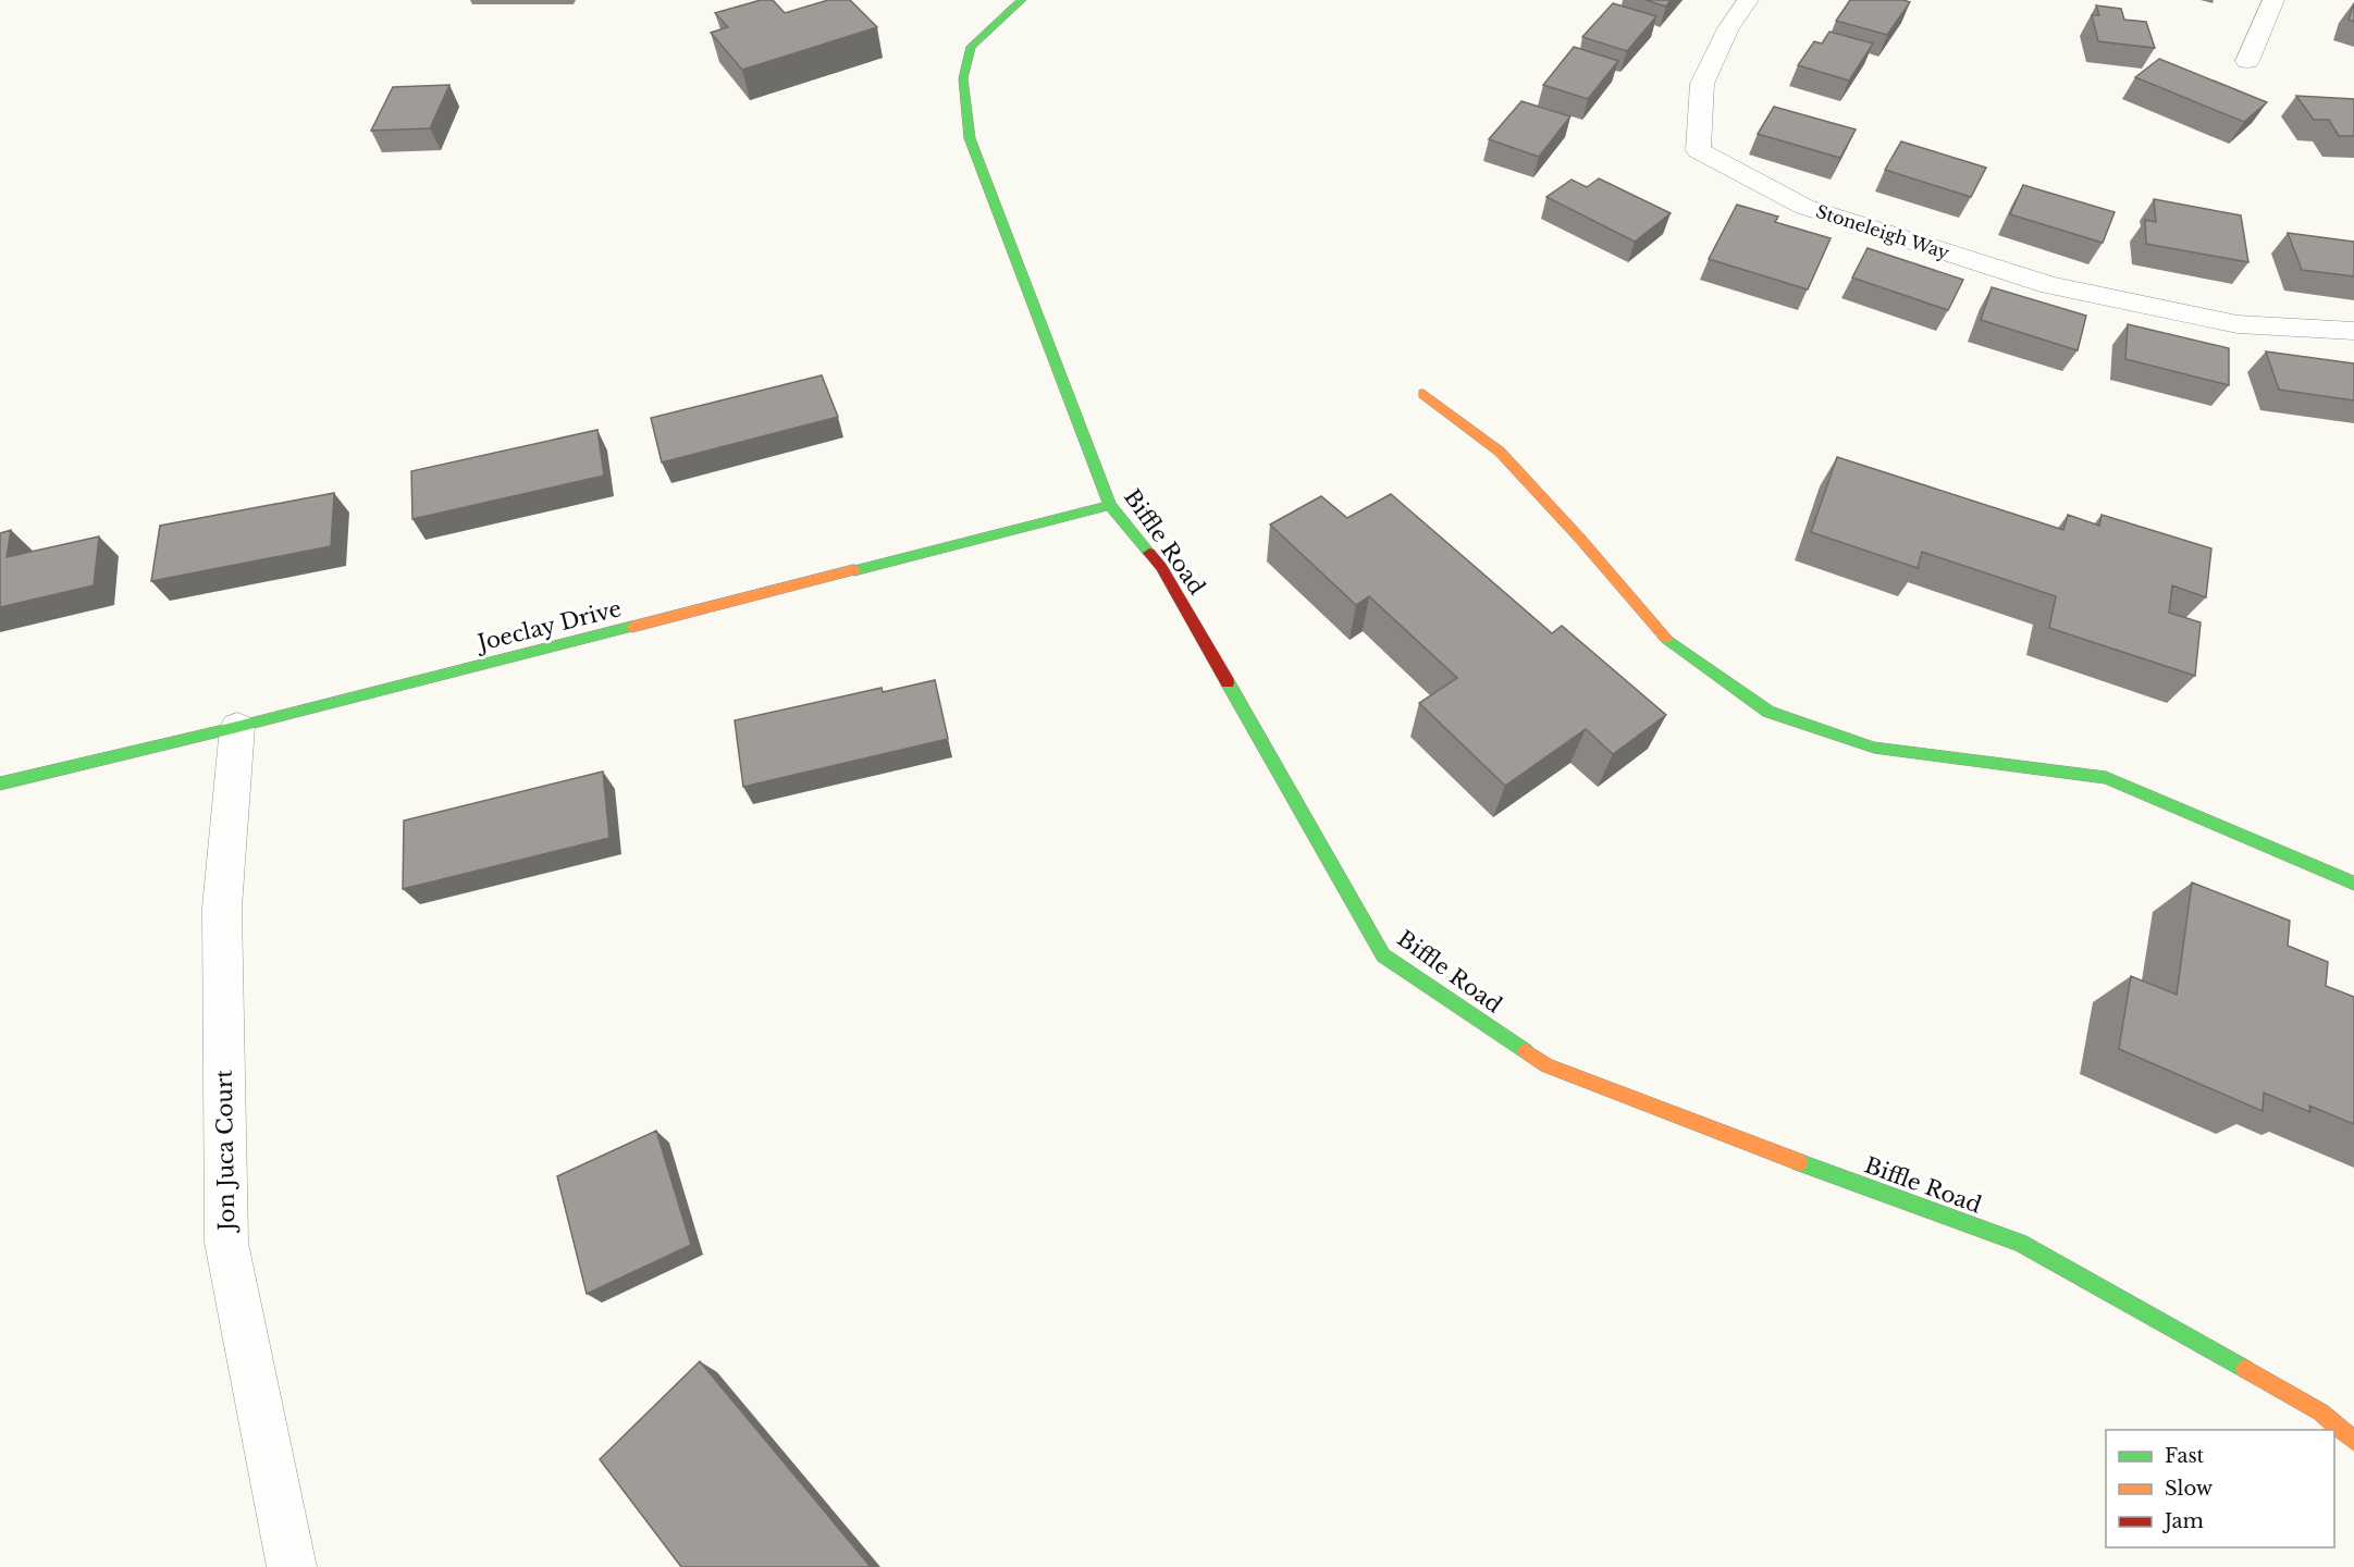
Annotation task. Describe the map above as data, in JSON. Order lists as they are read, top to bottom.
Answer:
{
  "streets": {
    "street": [
      "Stoneleigh Way",
      "Biffle Road",
      "Joeclay Drive",
      "Jon Juca Court"
    ]
  },
  "crossings": [
    ["Biffle Road", "Joeclay Drive"],
    ["Joeclay Drive", "Jon Juca Court"]
  ],
  "legend": ["Fast", "Slow", "Jam"]
}
